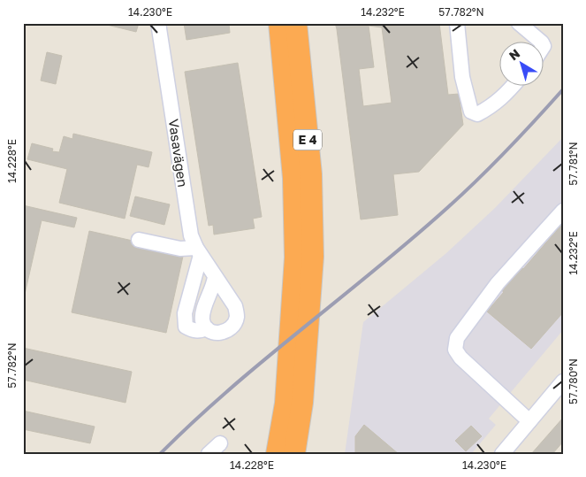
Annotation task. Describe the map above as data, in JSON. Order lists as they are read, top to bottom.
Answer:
{
  "streets": {
    "highway": ["E 4"],
    "street": ["Vasavägen"]
  },
  "north": "top left",
  "coordinates": [
    "14.230°E",
    "14.232°E",
    "57.782°N",
    "14.228°E",
    "57.781°N",
    "57.780°N"
  ]
}
